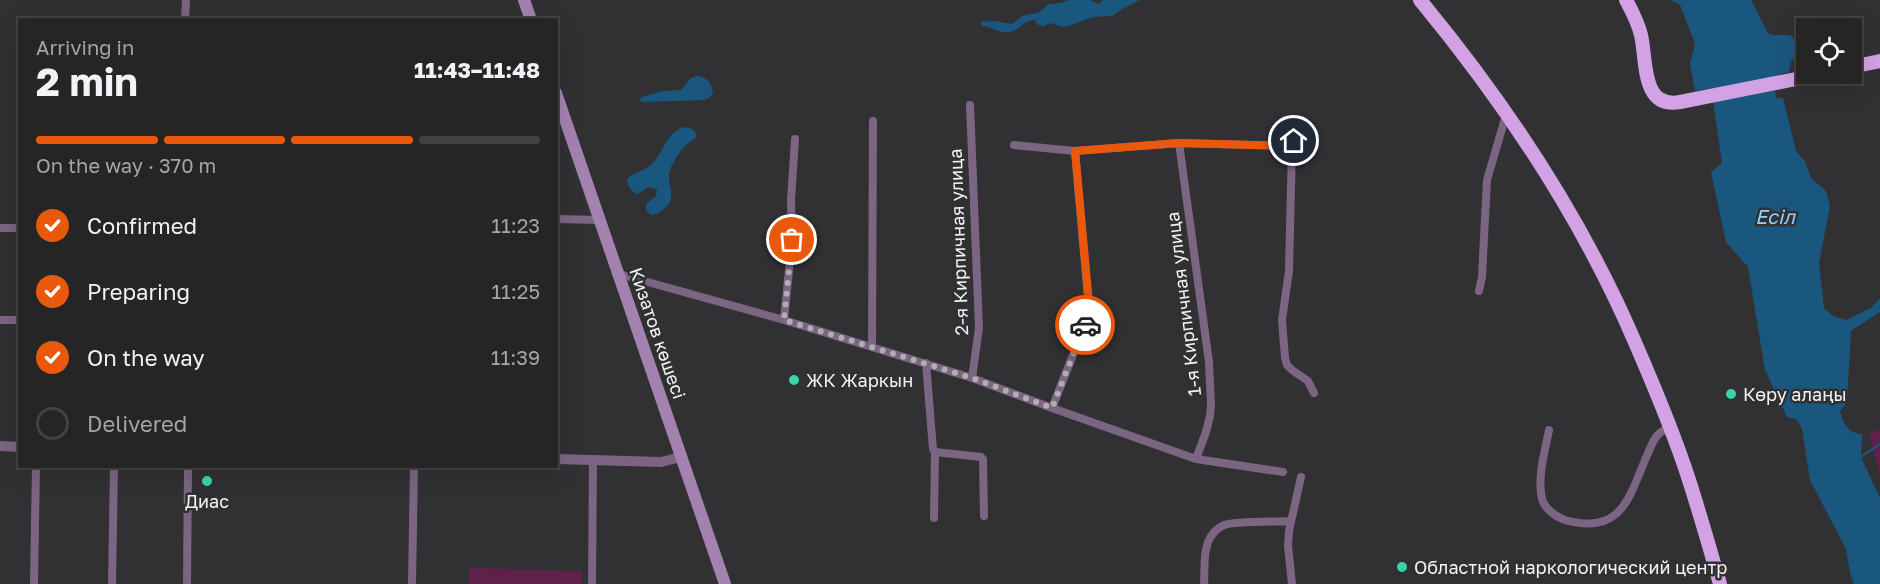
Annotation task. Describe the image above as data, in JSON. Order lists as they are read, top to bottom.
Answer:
{
  "streets": {
    "main road": ["Кизатов көшесі"],
    "street": ["2-я Кирпичная улица", "1-я Кирпичная улица"]
  },
  "water": ["Есіл"],
  "places": [
    "ЖК Жаркын",
    "Көру алаңы",
    "Диас",
    "Областной наркологический центр"
  ],
  "page": {
    "heading": ["2 min", "Arriving in", "11:43–11:48"],
    "bar": "On the way · 370 m",
    "list": [
      ["Confirmed", "11:23"],
      ["Preparing", "11:25"],
      ["On the way", "11:39"],
      "Delivered"
    ]
  }
}
